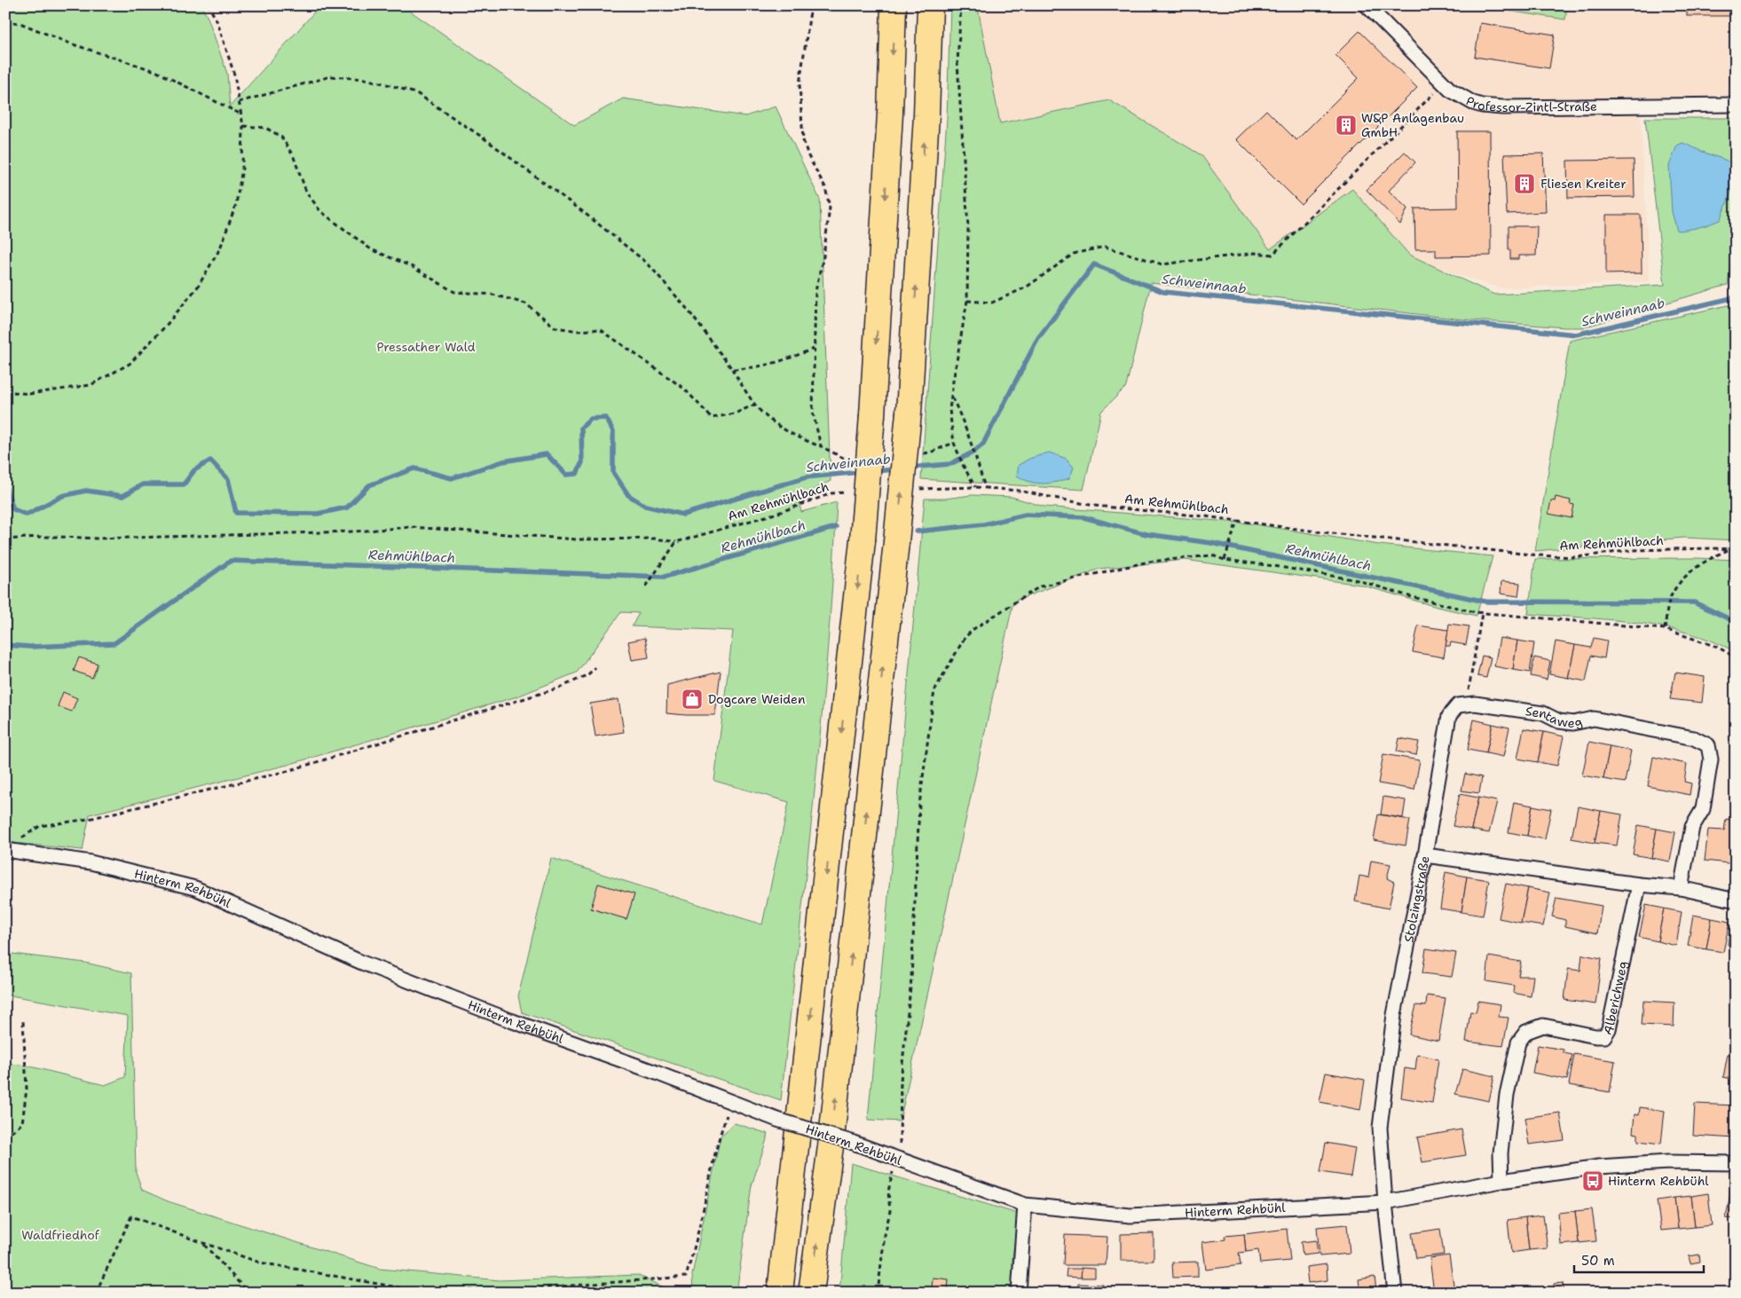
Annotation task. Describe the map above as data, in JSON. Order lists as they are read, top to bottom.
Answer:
{
  "streets": {
    "street": [
      "Professor-Zintl-Straße",
      "Sentaweg",
      "Hinterm Rehbühl",
      "Stolzingstraße",
      "Alberichweg"
    ],
    "path": ["Am Rehmühlbach"]
  },
  "crossings": [
    ["Sentaweg", "Stolzingstraße"],
    ["Hinterm Rehbühl", "Stolzingstraße"],
    ["Hinterm Rehbühl", "Alberichweg"],
    ["Stolzingstraße", "Alberichweg"]
  ],
  "water": ["Schweinnaab", "Rehmühlbach"],
  "parks": ["Pressather Wald", "Waldfriedhof"],
  "places": {
    "building": ["W&P Anlagenbau GmbH", "Fliesen Kreiter"],
    "shop": ["Dogcare Weiden"],
    "bus stop": ["Hinterm Rehbühl"]
  },
  "scale_bar": "50 m"
}
